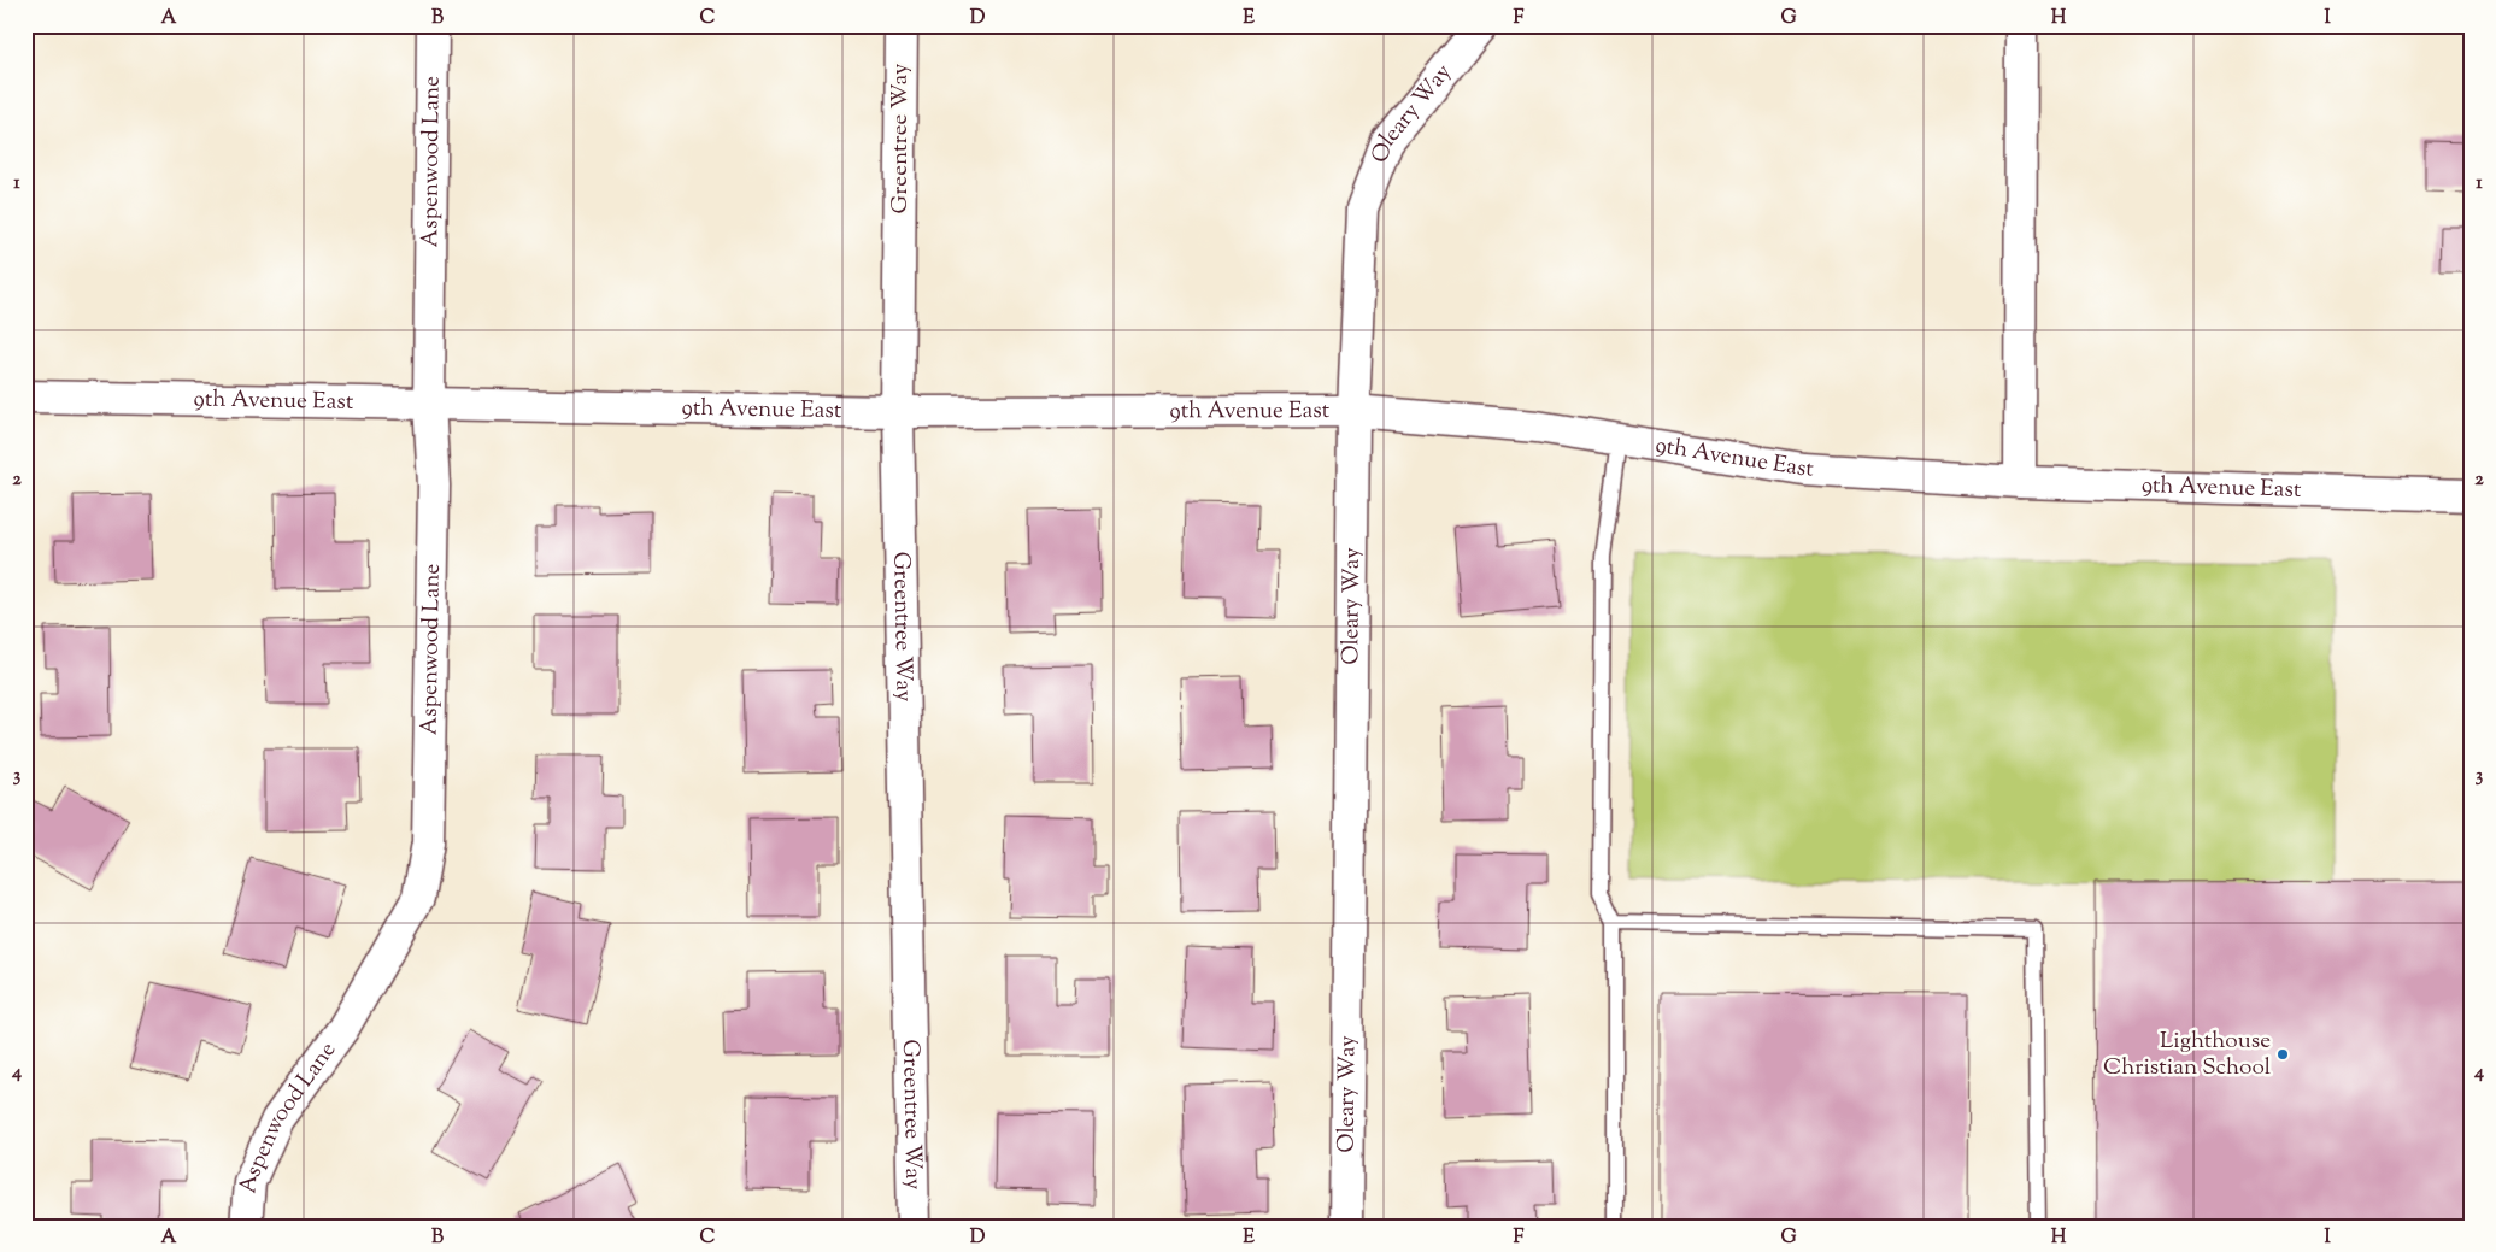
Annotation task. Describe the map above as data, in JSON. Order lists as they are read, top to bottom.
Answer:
{
  "streets": {
    "street": [
      "Oleary Way",
      "Greentree Way",
      "Aspenwood Lane",
      "9th Avenue East"
    ]
  },
  "crossings": [
    ["Oleary Way", "9th Avenue East"],
    ["Greentree Way", "9th Avenue East"],
    ["Aspenwood Lane", "9th Avenue East"]
  ],
  "places": ["Lighthouse Christian School"],
  "grid": {
    "columns": [
      "A",
      "B",
      "C",
      "D",
      "E",
      "F",
      "G",
      "H",
      "I"
    ],
    "rows": [
      "1",
      "2",
      "3",
      "4"
    ]
  }
}
